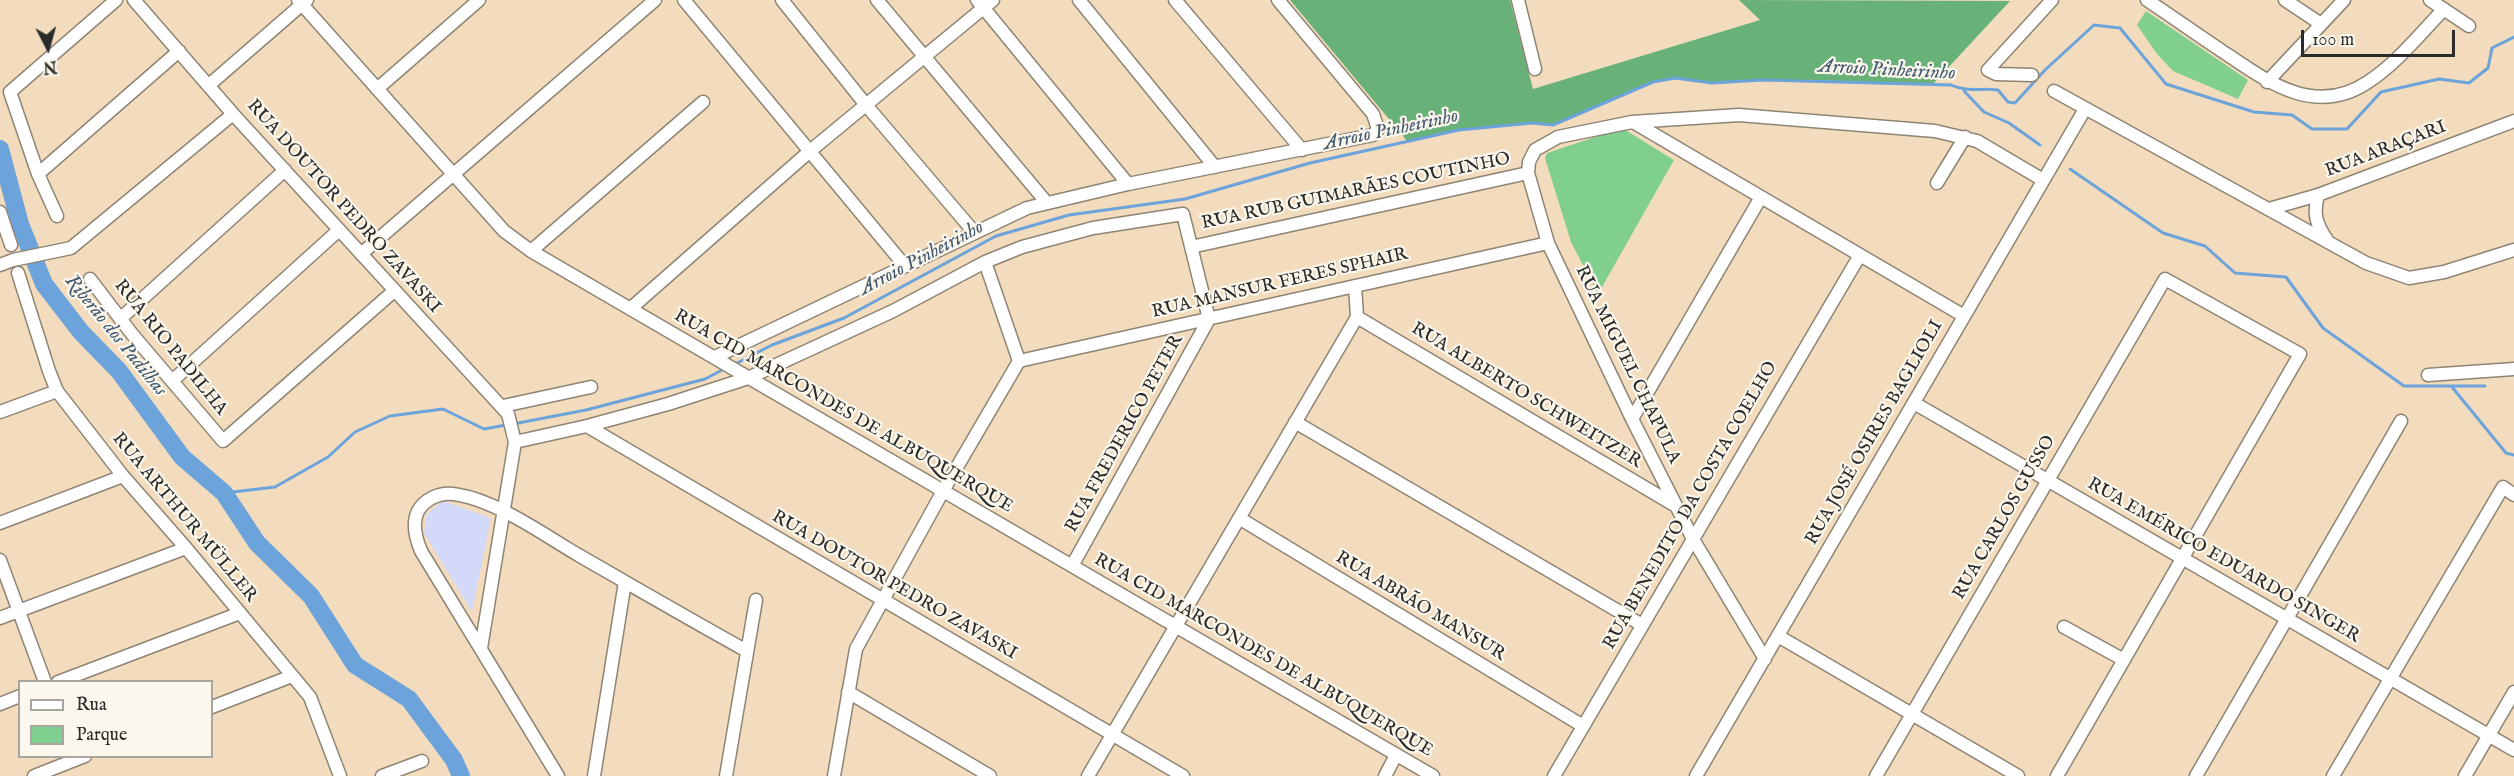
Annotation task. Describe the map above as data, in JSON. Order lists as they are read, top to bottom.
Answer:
{
  "streets": {
    "street": [
      "RUA ARAÇARI",
      "RUA RUB GUIMARÃES COUTINHO",
      "RUA DOUTOR PEDRO ZAVASKI",
      "RUA MANSUR FERES SPHAIR",
      "RUA RIO PADILHA",
      "RUA MIGUEL CHAPULA",
      "RUA ALBERTO SCHWEITZER",
      "RUA CID MARCONDES DE ALBUQUERQUE",
      "RUA JOSÉ OSIRES BAGLIOLI",
      "RUA FREDERICO PETER",
      "RUA BENEDITO DA COSTA COELHO",
      "RUA ARTHUR MÜLLER",
      "RUA CARLOS GUSSO",
      "RUA EMÉRICO EDUARDO SINGER",
      "RUA ABRÃO MANSUR"
    ]
  },
  "crossings": [
    ["RUA RUB GUIMARÃES COUTINHO", "RUA MIGUEL CHAPULA"],
    ["RUA DOUTOR PEDRO ZAVASKI", "RUA RIO PADILHA"],
    ["RUA MANSUR FERES SPHAIR", "RUA MIGUEL CHAPULA"],
    ["RUA MANSUR FERES SPHAIR", "RUA FREDERICO PETER"],
    ["RUA MIGUEL CHAPULA", "RUA ALBERTO SCHWEITZER"],
    ["RUA MIGUEL CHAPULA", "RUA JOSÉ OSIRES BAGLIOLI"],
    ["RUA MIGUEL CHAPULA", "RUA BENEDITO DA COSTA COELHO"],
    ["RUA CID MARCONDES DE ALBUQUERQUE", "RUA FREDERICO PETER"],
    ["RUA JOSÉ OSIRES BAGLIOLI", "RUA EMÉRICO EDUARDO SINGER"],
    ["RUA BENEDITO DA COSTA COELHO", "RUA ABRÃO MANSUR"],
    ["RUA CARLOS GUSSO", "RUA EMÉRICO EDUARDO SINGER"]
  ],
  "water": ["Arroio Pinheirinho", "Riberão dos Padilhas"],
  "legend": ["Rua", "Parque"],
  "scale_bar": "100 m",
  "north": "bottom"
}
